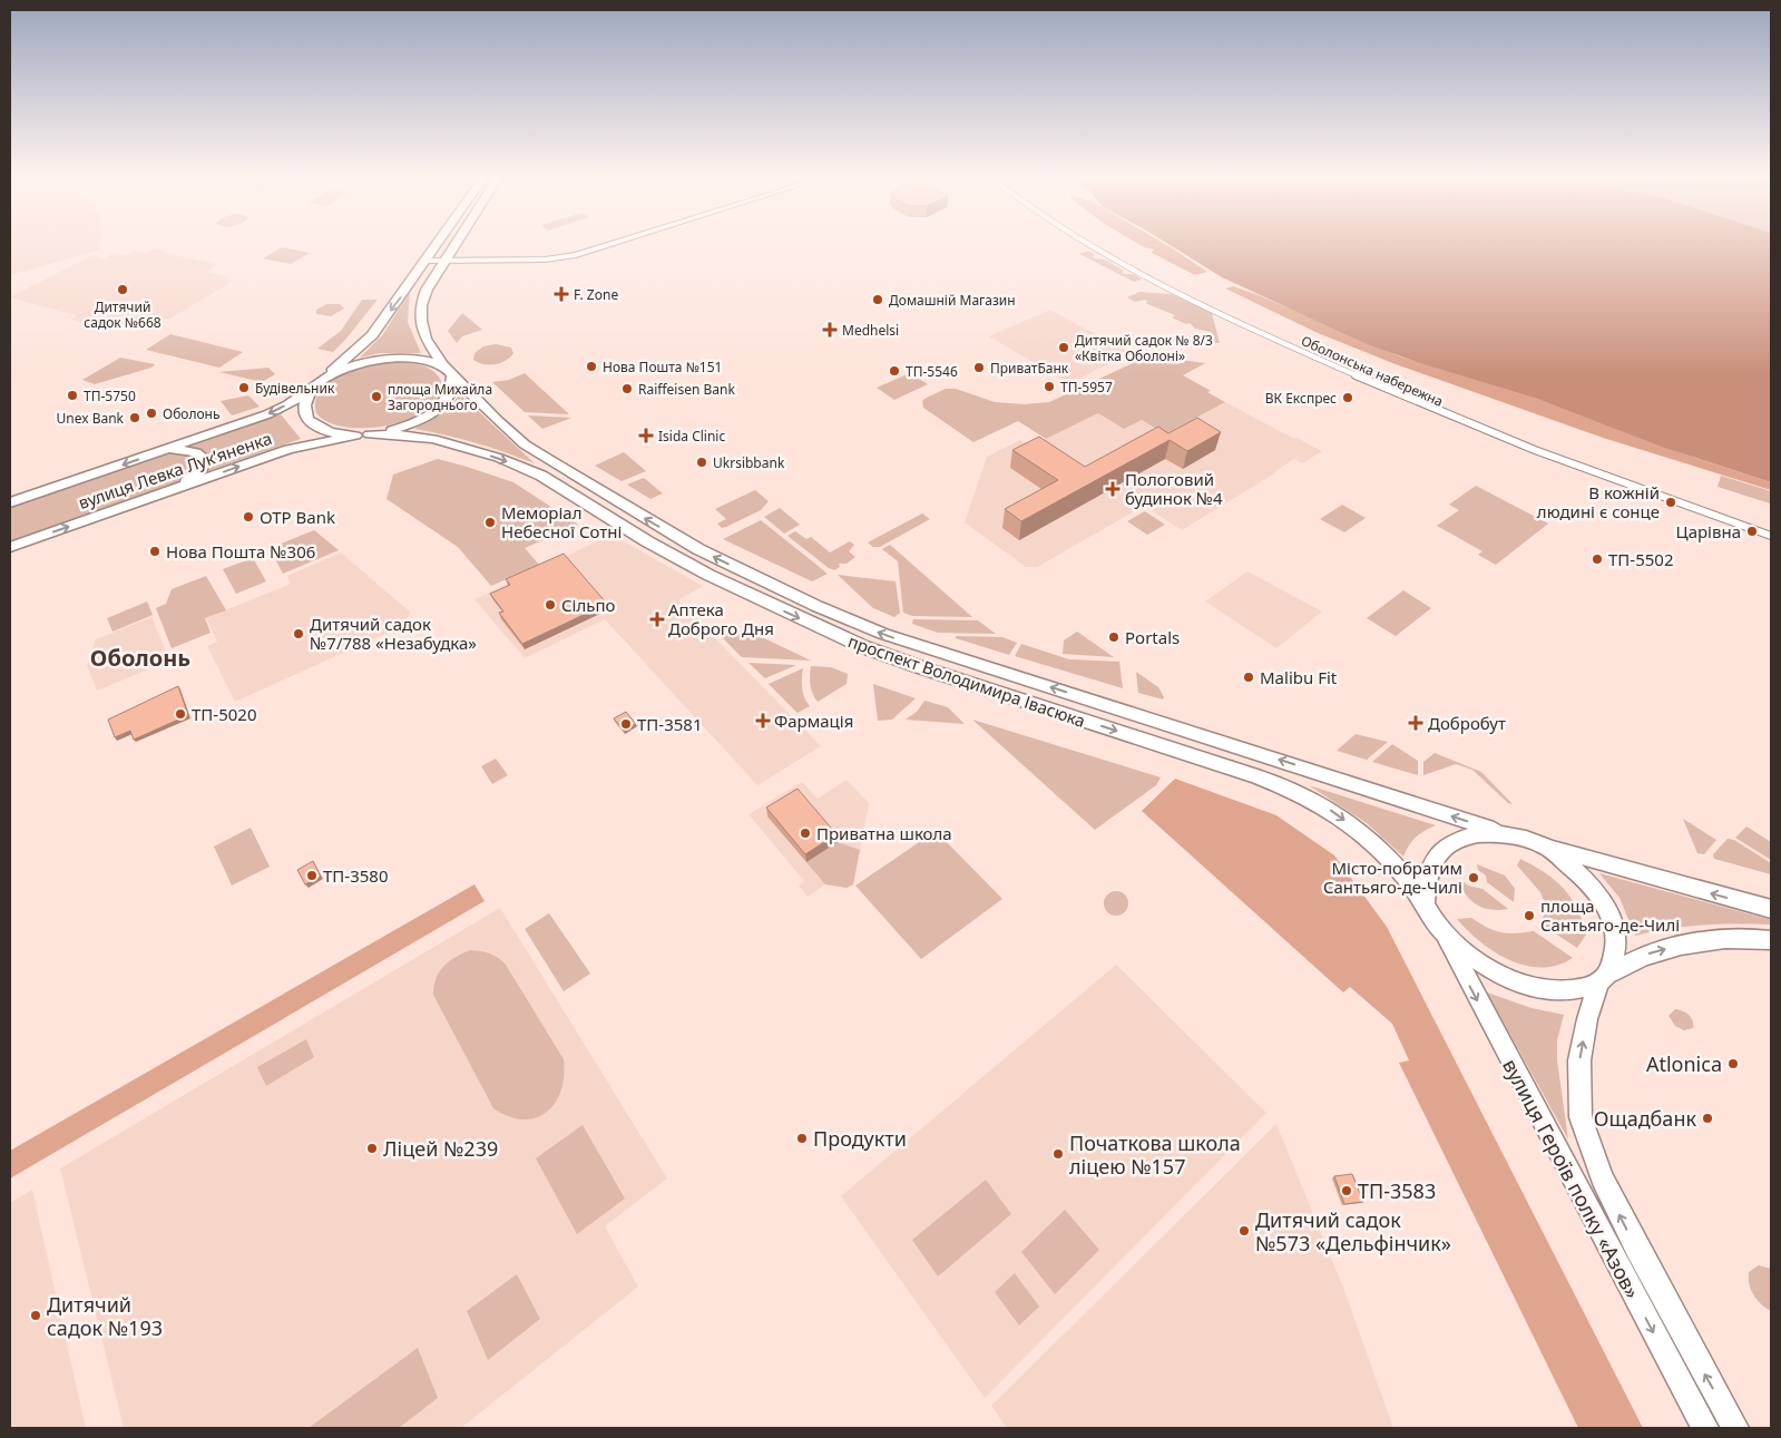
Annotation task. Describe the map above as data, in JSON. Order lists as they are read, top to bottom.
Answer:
{
  "streets": {
    "main road": ["вулиця Левка Лукʼяненка", "проспект Володимира Івасюка", "вулиця Героїв полку «Азов»"],
    "street": ["Оболонська набережна"]
  },
  "crossings": [
    ["проспект Володимира Івасюка", "вулиця Героїв полку «Азов»"]
  ],
  "districts": ["Оболонь"],
  "places": {
    "other": [
      "Дитячий садок №668",
      "Домашній Магазин",
      "Дитячий садок № 8/3 «Квітка Оболоні»",
      "Нова Пошта №151",
      "ПриватБанк",
      "ТП-5546",
      "ТП-5957",
      "Будівельник",
      "Raiffeisen Bank",
      "ТП-5750",
      "площа Михайла Загороднього",
      "ВК Експрес",
      "Оболонь",
      "Unex Bank",
      "Ukrsibbank",
      "В кожній людині є сонце",
      "OTP Bank",
      "Меморіал Небесної Сотні",
      "Царівна",
      "Нова Пошта №306",
      "ТП-5502",
      "Сільпо",
      "Дитячий садок №7/788 «Незабудка»",
      "Portals",
      "Malibu Fit",
      "ТП-5020",
      "ТП-3581",
      "Приватна школа",
      "ТП-3580",
      "Місто-побратим Сантьяго-де-Чилі",
      "площа Сантьяго-де-Чилі",
      "Atlonica",
      "Ощадбанк",
      "Продукти",
      "Ліцей №239",
      "Початкова школа ліцею №157",
      "ТП-3583",
      "Дитячий садок №573 «Дельфінчик»",
      "Дитячий садок №193"
    ],
    "health": [
      "F. Zone",
      "Medhelsi",
      "Isida Clinic",
      "Пологовий будинок №4",
      "Аптека Доброго Дня",
      "Фармація",
      "Добробут"
    ]
  }
}
